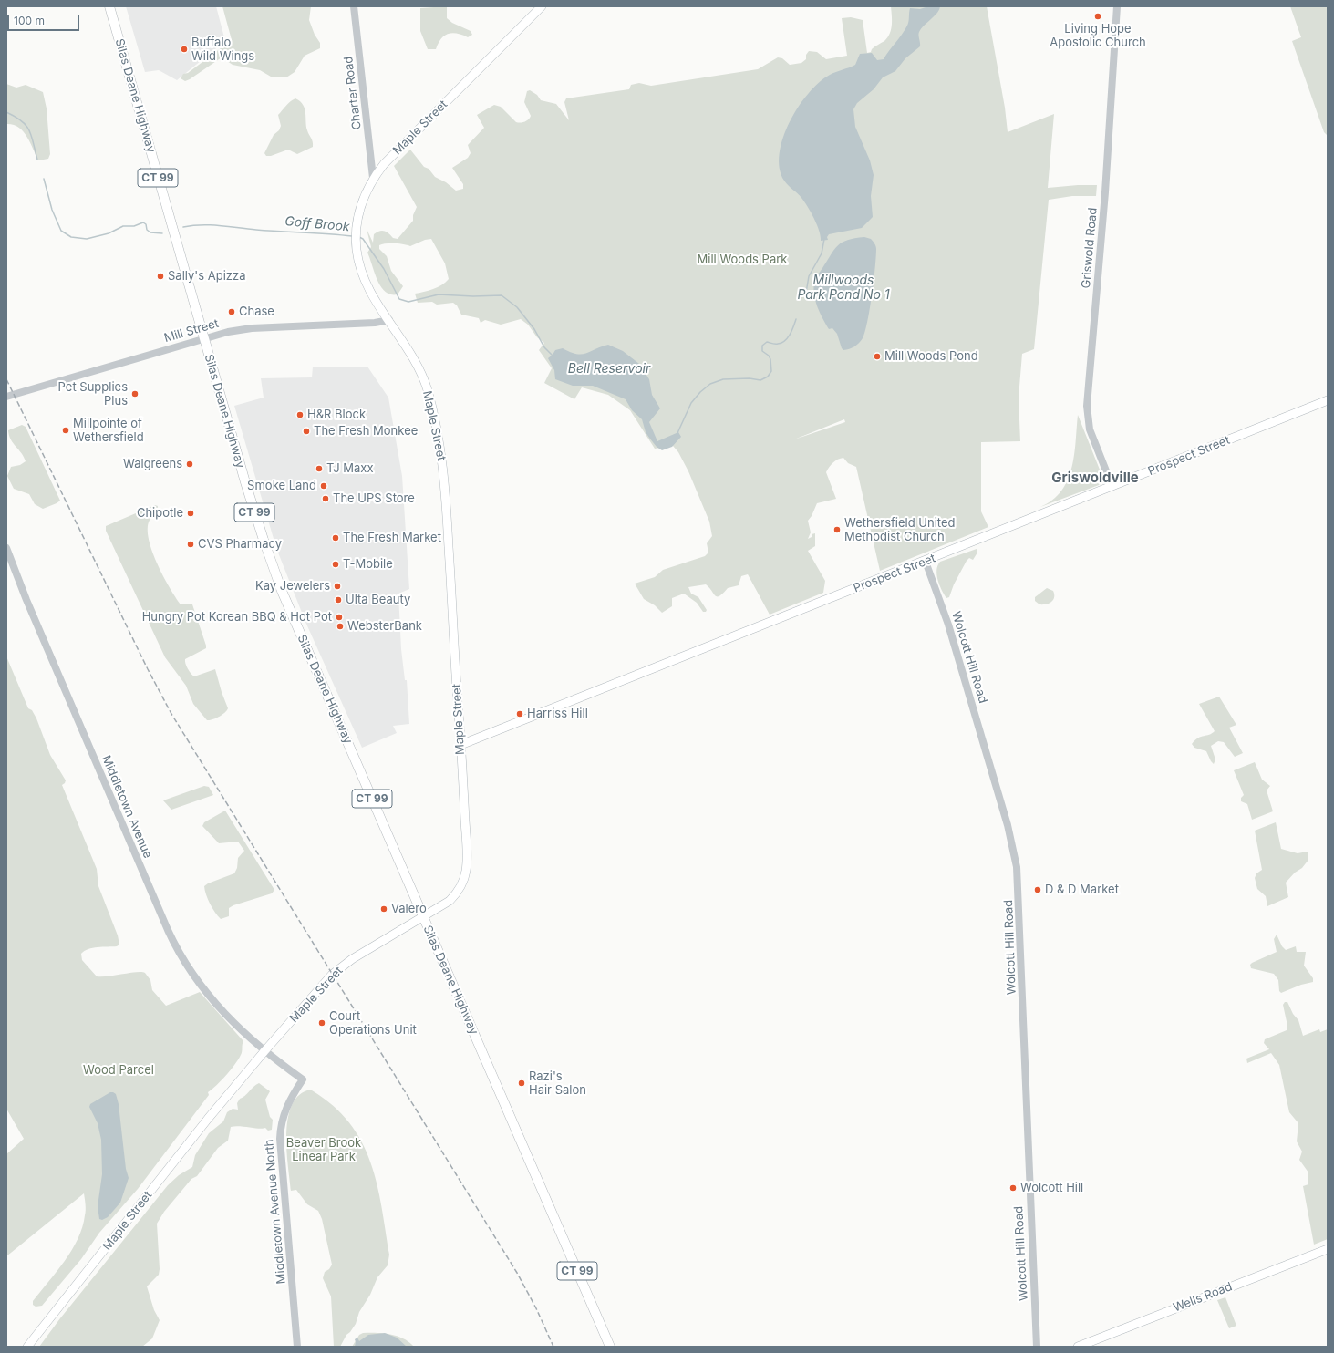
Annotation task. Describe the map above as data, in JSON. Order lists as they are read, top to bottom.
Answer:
{
  "streets": {
    "main road": [
      "Silas Deane Highway",
      "Maple Street",
      "CT 99",
      "Prospect Street",
      "Wells Road"
    ],
    "street": [
      "Charter Road",
      "Griswold Road",
      "Mill Street",
      "Wolcott Hill Road",
      "Middletown Avenue",
      "Middletown Avenue North"
    ]
  },
  "crossings": [
    ["Charter Road", "Maple Street"],
    ["Silas Deane Highway", "Maple Street"],
    ["Silas Deane Highway", "Mill Street"],
    ["Maple Street", "Mill Street"],
    ["Maple Street", "Prospect Street"],
    ["Maple Street", "Middletown Avenue"],
    ["Griswold Road", "Prospect Street"],
    ["Prospect Street", "Wolcott Hill Road"],
    ["Middletown Avenue", "Middletown Avenue North"]
  ],
  "districts": ["Griswoldville"],
  "water": ["Goff Brook", "Millwoods Park Pond No 1", "Bell Reservoir"],
  "parks": ["Mill Woods Park", "Wood Parcel", "Beaver Brook Linear Park"],
  "places": [
    "Living Hope Apostolic Church",
    "Buffalo Wild Wings",
    "Sally's Apizza",
    "Chase",
    "Mill Woods Pond",
    "Pet Supplies Plus",
    "H&R Block",
    "Millpointe of Wethersfield",
    "The Fresh Monkee",
    "Walgreens",
    "TJ Maxx",
    "Smoke Land",
    "The UPS Store",
    "Chipotle",
    "Wethersfield United Methodist Church",
    "The Fresh Market",
    "CVS Pharmacy",
    "T-Mobile",
    "Kay Jewelers",
    "Ulta Beauty",
    "Hungry Pot Korean BBQ & Hot Pot",
    "WebsterBank",
    "Harriss Hill",
    "D & D Market",
    "Valero",
    "Court Operations Unit",
    "Razi's Hair Salon",
    "Wolcott Hill"
  ],
  "scale_bar": "100 m"
}
